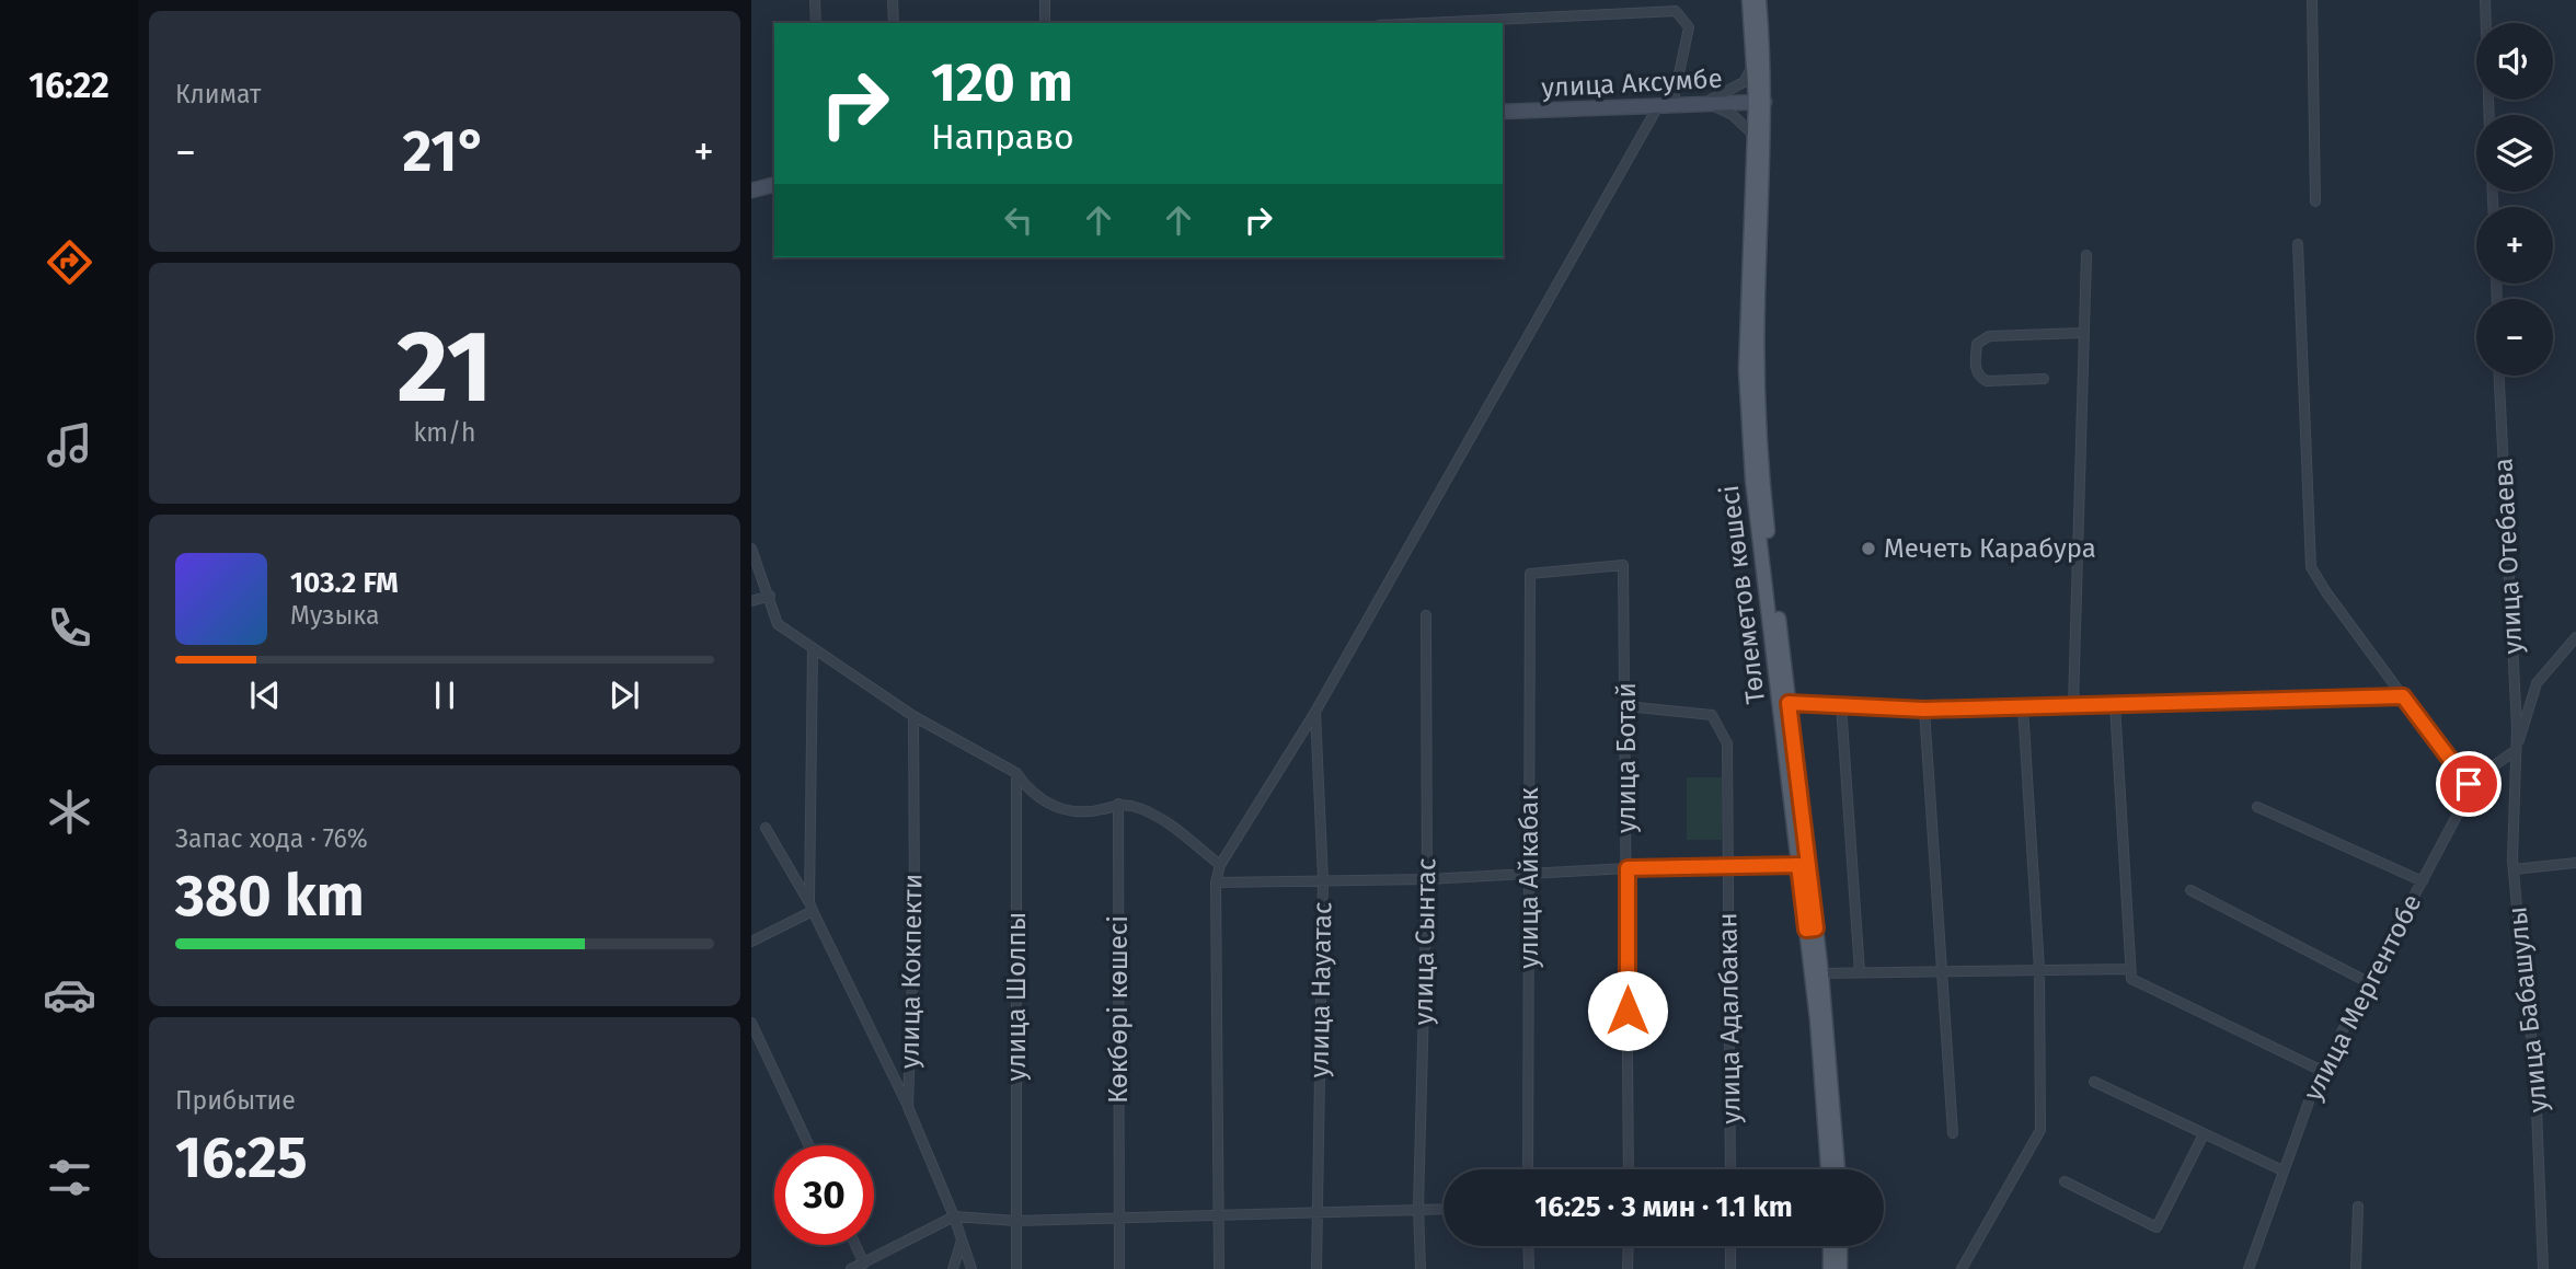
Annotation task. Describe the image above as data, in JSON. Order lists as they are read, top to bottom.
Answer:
{
  "streets": {
    "main road": ["улица Аксумбе", "Төлеметов көшесі"],
    "street": [
      "улица Отебаева",
      "улица Ботай",
      "улица Айкабак",
      "улица Сынтас",
      "улица Кокпекти",
      "улица Науатас",
      "улица Шолпы",
      "улица Мергентобе",
      "Көкбөрі көшесі",
      "улица Бабашулы",
      "улица Адалбакан"
    ]
  },
  "crossings": [
    ["улица Аксумбе", "Төлеметов көшесі"],
    ["улица Отебаева", "улица Бабашулы"],
    ["улица Ботай", "улица Айкабак"],
    ["улица Ботай", "улица Адалбакан"]
  ],
  "places": ["Мечеть Карабура"],
  "page": {
    "tabs": "16:22",
    "tile": [
      "Климат",
      ["21", "km/h"],
      ["Запас хода · 76%", "380 km"],
      ["Прибытие", "16:25"]
    ],
    "map_buttons": ["+", "−"],
    "turn": ["120 m", "Направо"],
    "heat": ["−", "21°", "+"],
    "song": ["103.2 FM", "Музыка"],
    "limit": "30",
    "trip": "16:25 · 3 мин · 1.1 km"
  }
}
